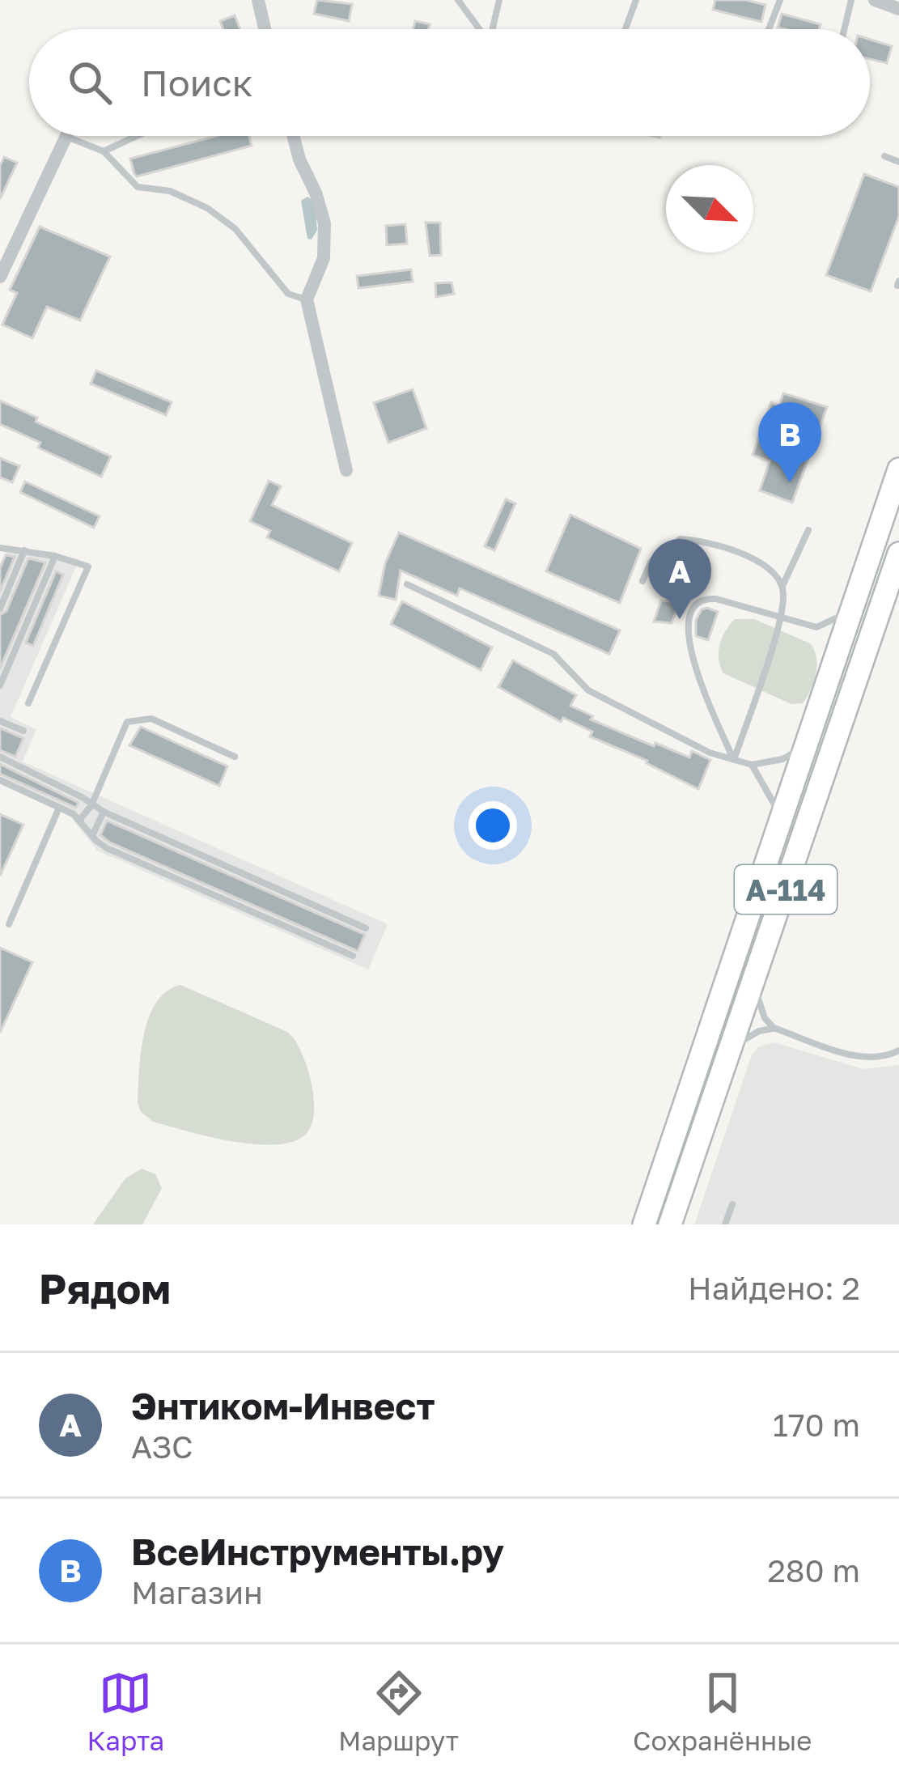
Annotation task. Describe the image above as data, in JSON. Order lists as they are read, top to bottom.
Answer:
{
  "streets": {
    "main road": ["А-114"]
  },
  "north": "bottom right",
  "page": {
    "search": "Поиск",
    "pins": ["B", "A"],
    "heading": ["Рядом", "Найдено: 2"],
    "list": [
      {
        "mark": "A",
        "name": "Энтиком-Инвест",
        "note": "АЗС",
        "value": "170 m"
      },
      {
        "mark": "B",
        "name": "ВсеИнструменты.ру",
        "note": "Магазин",
        "value": "280 m"
      }
    ],
    "nav": ["Карта", "Маршрут", "Сохранённые"]
  }
}
